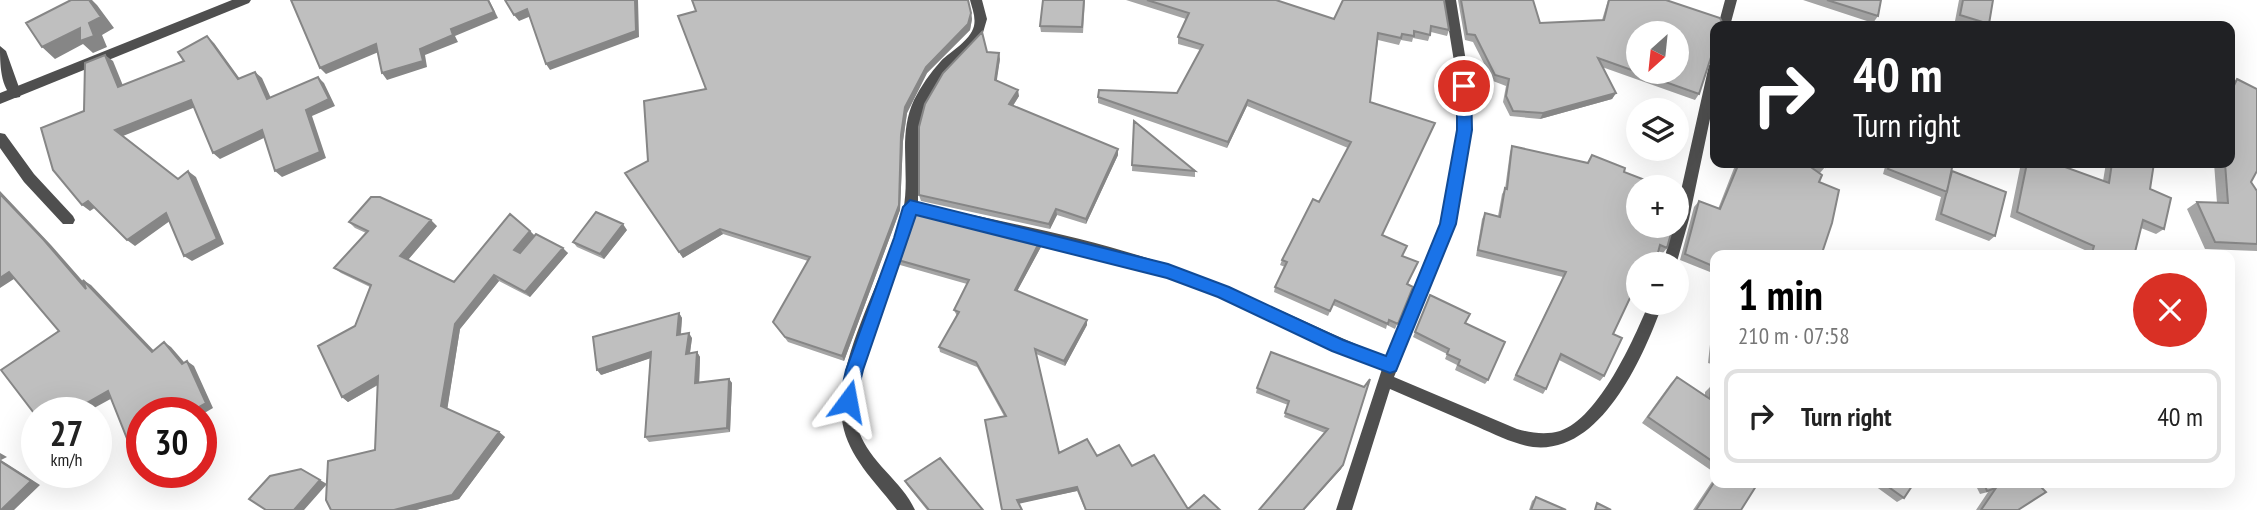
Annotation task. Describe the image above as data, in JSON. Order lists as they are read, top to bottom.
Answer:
{
  "north": "bottom left",
  "page": {
    "map_buttons": ["+", "−"],
    "turn": ["40 m", "Turn right"],
    "heading": ["1 min", "210 m · 07:58"],
    "list": [
      {
        "name": "Turn right",
        "value": "40 m"
      }
    ],
    "speed": "27 km/h",
    "limit": "30"
  }
}
